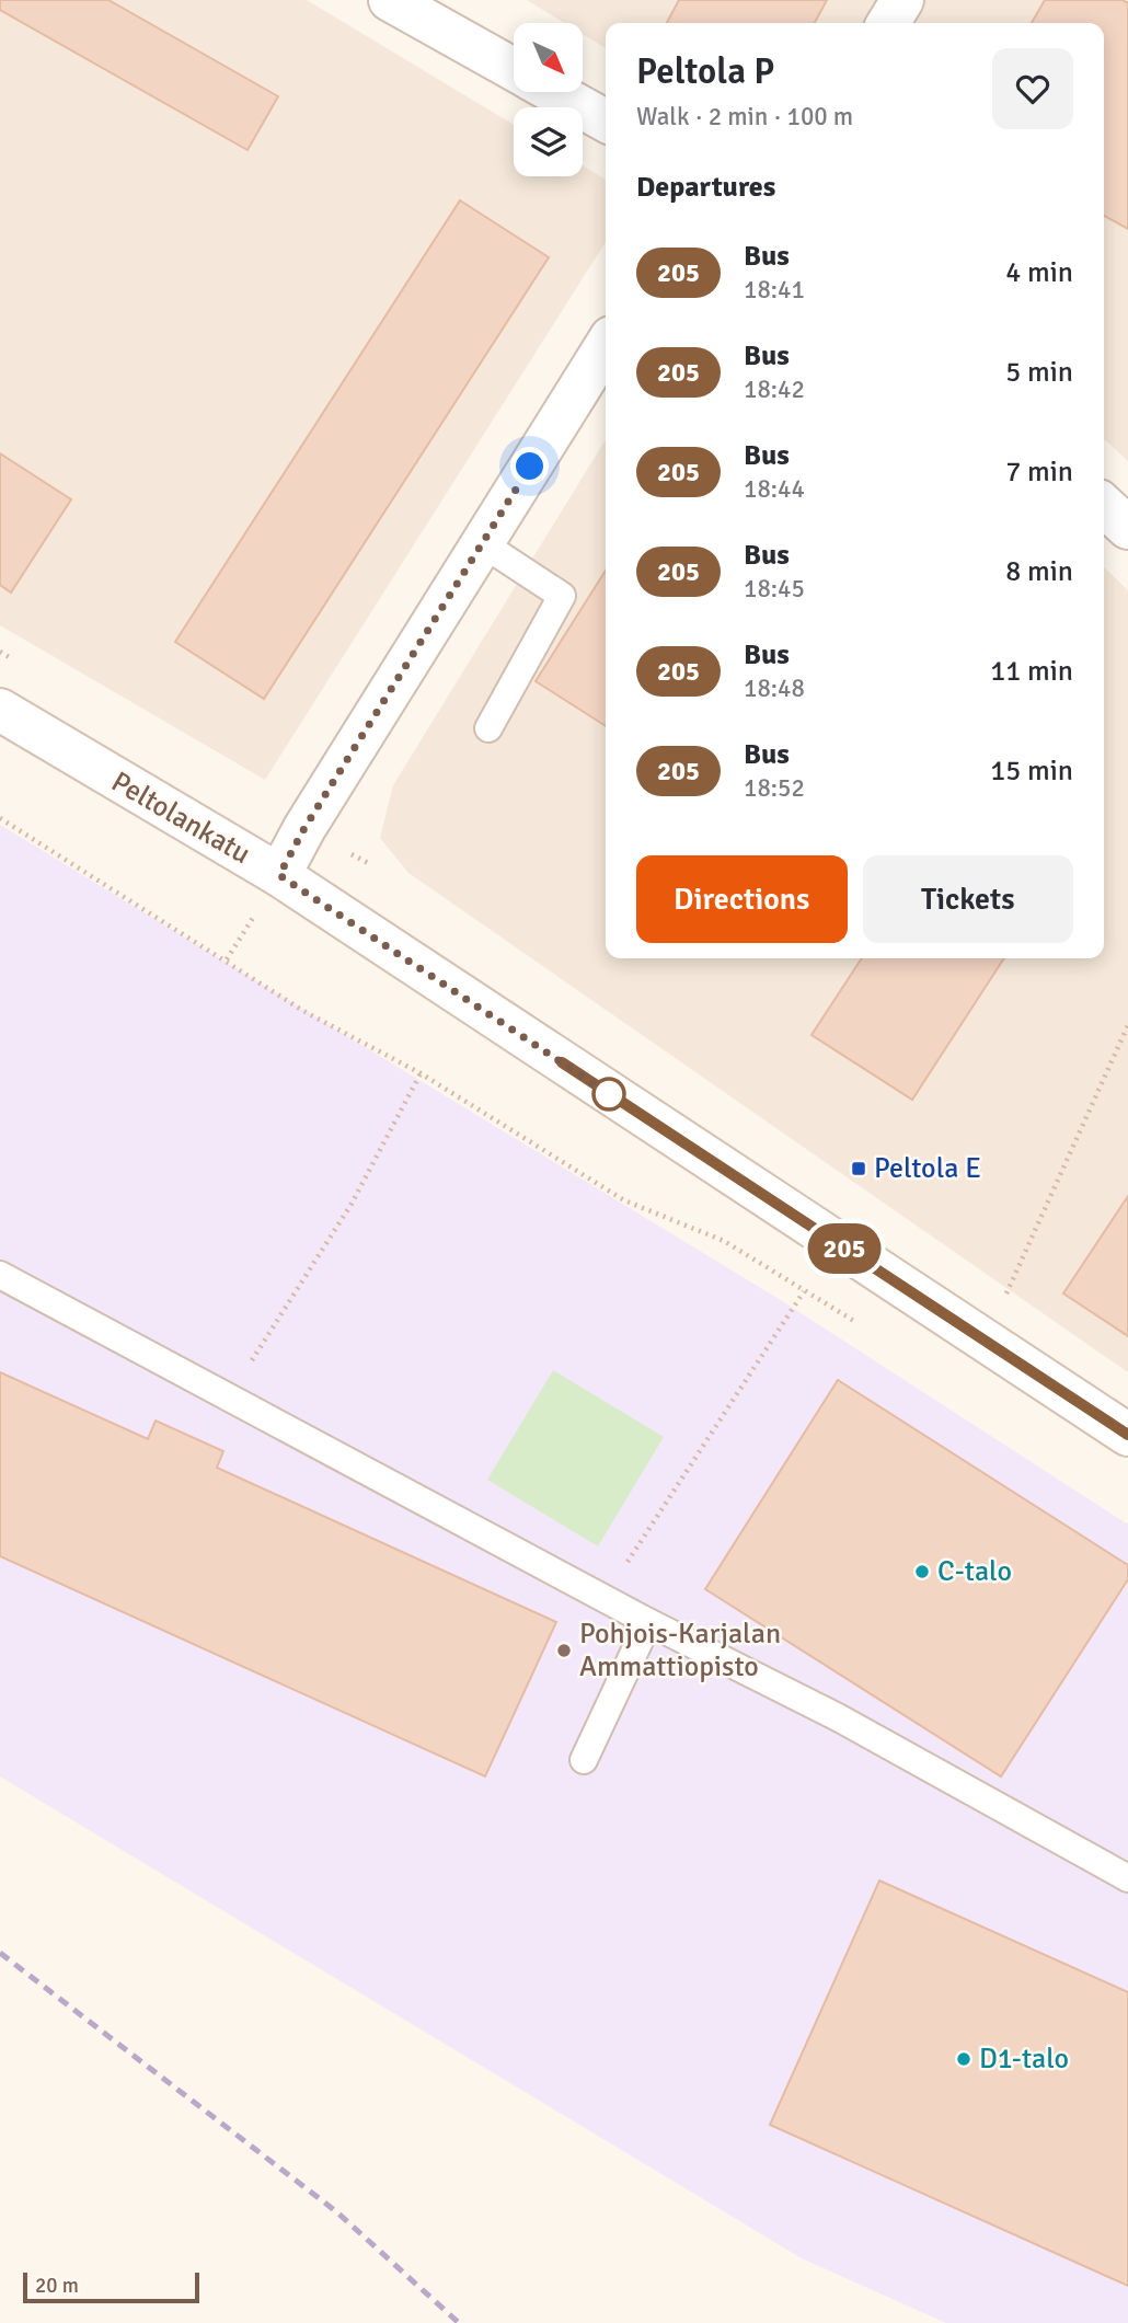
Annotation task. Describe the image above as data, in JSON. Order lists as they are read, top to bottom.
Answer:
{
  "streets": {
    "street": ["Peltolankatu"]
  },
  "places": {
    "transit": ["Peltola E"],
    "other": ["C-talo", "Pohjois-Karjalan Ammattiopisto", "D1-talo"]
  },
  "lines": ["bus line 205"],
  "scale_bar": "20 m",
  "north": "bottom right",
  "page": {
    "on_map": "205",
    "heading": [
      ["Peltola P", "Walk · 2 min · 100 m"],
      "Departures"
    ],
    "list": [
      {
        "mark": "205",
        "name": "Bus",
        "note": "18:41",
        "value": "4 min"
      },
      {
        "mark": "205",
        "name": "Bus",
        "note": "18:42",
        "value": "5 min"
      },
      {
        "mark": "205",
        "name": "Bus",
        "note": "18:44",
        "value": "7 min"
      },
      {
        "mark": "205",
        "name": "Bus",
        "note": "18:45",
        "value": "8 min"
      },
      {
        "mark": "205",
        "name": "Bus",
        "note": "18:48",
        "value": "11 min"
      },
      {
        "mark": "205",
        "name": "Bus",
        "note": "18:52",
        "value": "15 min"
      }
    ],
    "buttons": ["Directions", "Tickets"],
    "scale": "20 m"
  }
}
